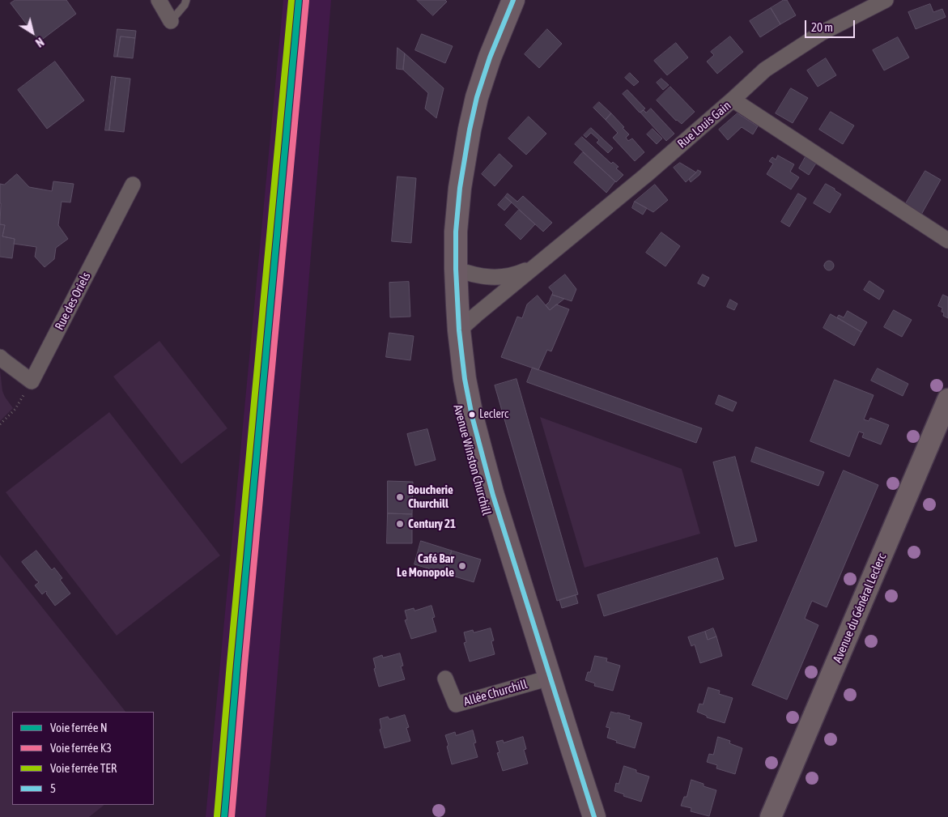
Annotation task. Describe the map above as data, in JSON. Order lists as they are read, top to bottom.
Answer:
{
  "streets": {
    "main road": ["Avenue Winston Churchill", "Avenue du Général Leclerc"],
    "street": ["Rue Louis Gain", "Rue des Oriels", "Allée Churchill"]
  },
  "crossings": [
    ["Rue Louis Gain", "Avenue Winston Churchill"],
    ["Avenue Winston Churchill", "Allée Churchill"]
  ],
  "places": [
    "Leclerc",
    "Boucherie Churchill",
    "Century 21",
    "Café Bar Le Monopole"
  ],
  "lines": [
    "rail line N",
    "rail line TER",
    "transit line 5",
    "rail line K3"
  ],
  "legend": [
    "Voie ferrée N",
    "Voie ferrée K3",
    "Voie ferrée TER",
    "5"
  ],
  "scale_bar": "20 m",
  "north": "bottom right"
}
